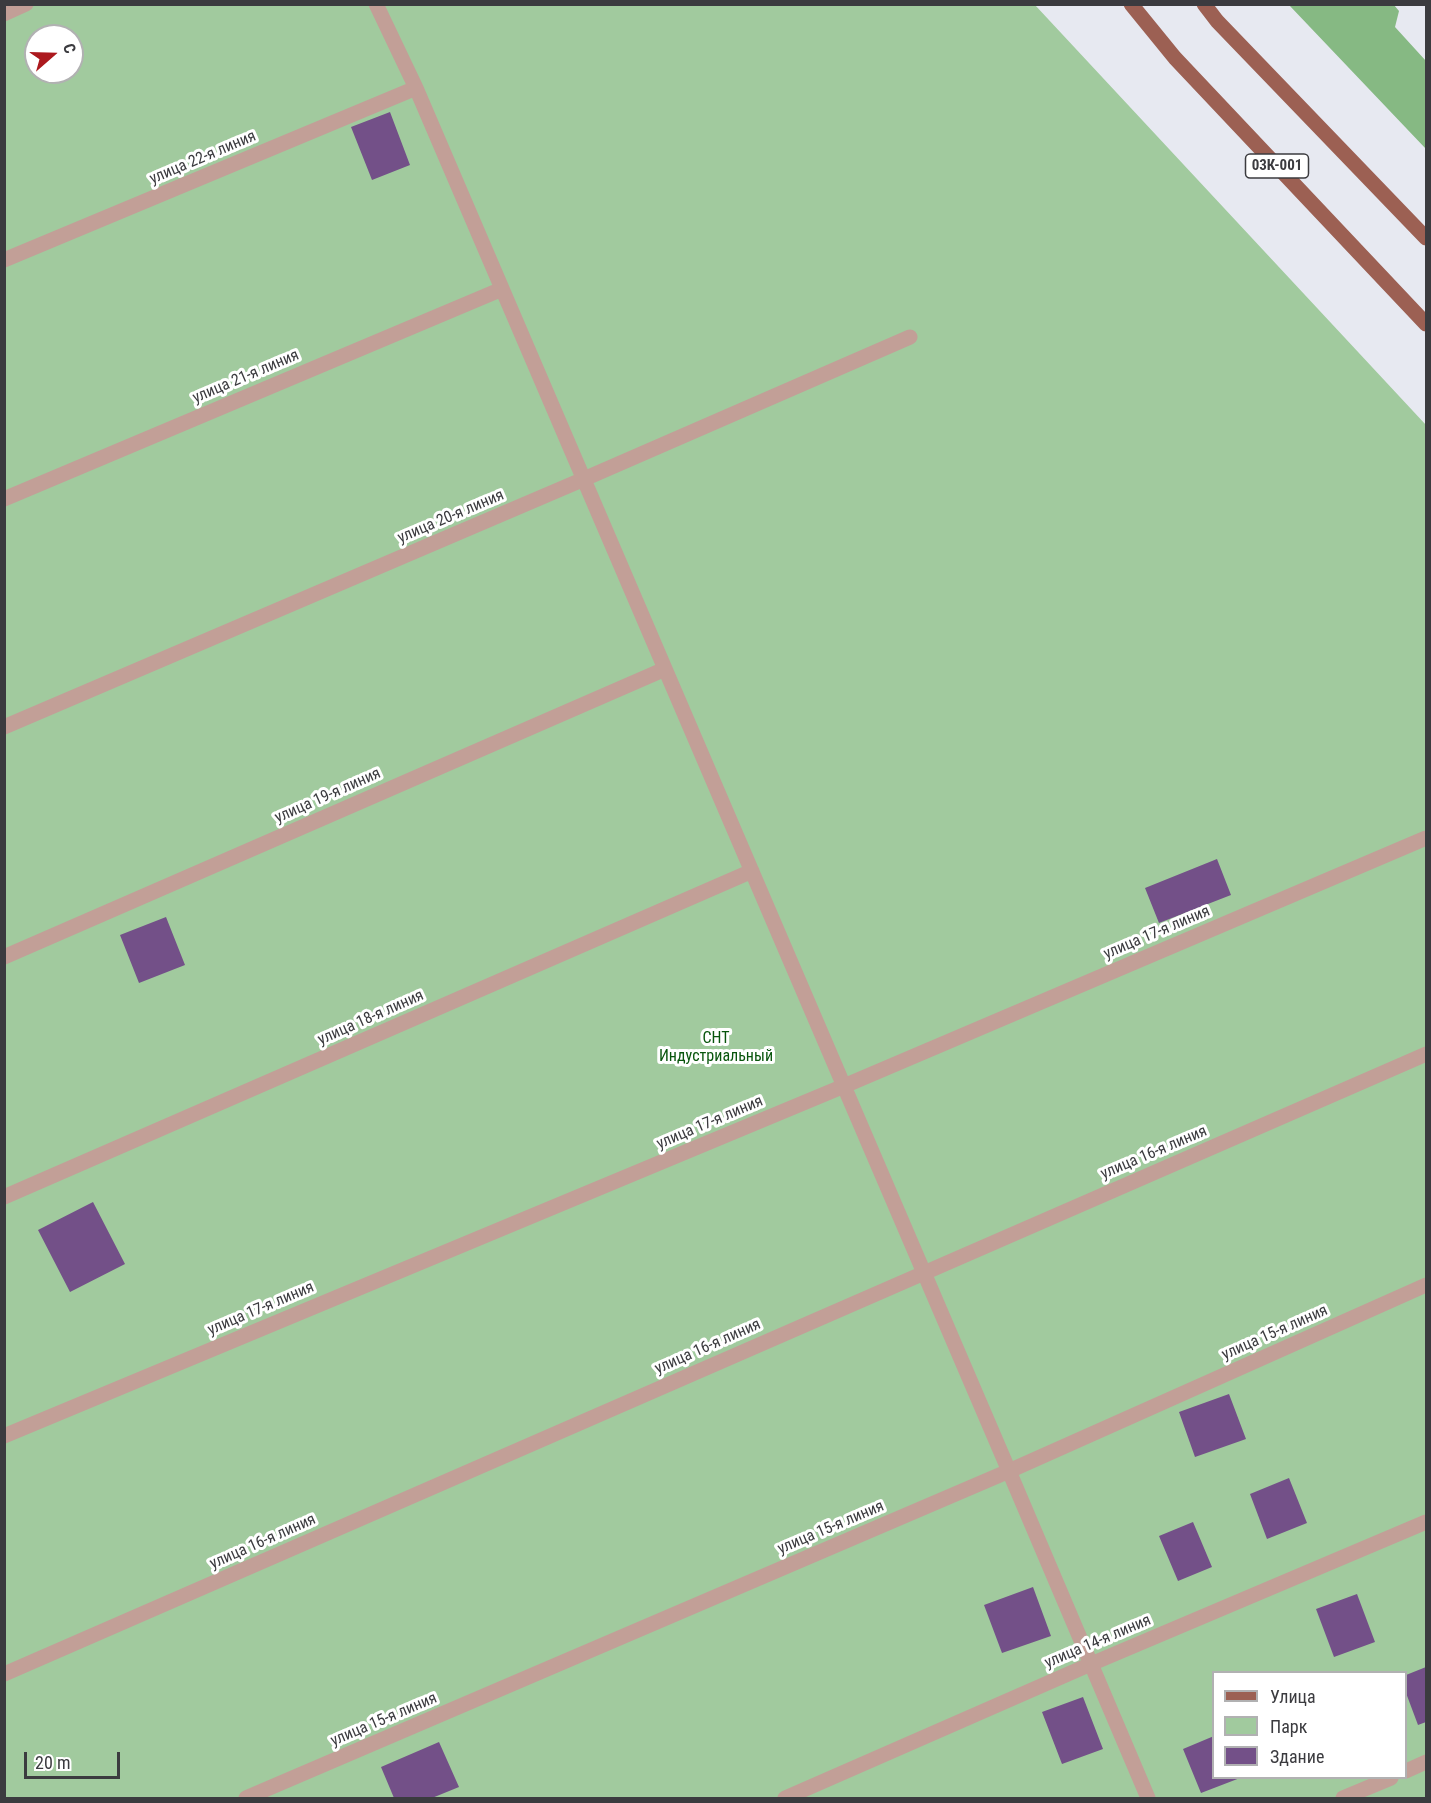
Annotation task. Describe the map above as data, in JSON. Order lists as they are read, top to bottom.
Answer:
{
  "streets": {
    "main road": ["03К-001"],
    "street": [
      "улица 22-я линия",
      "улица 21-я линия",
      "улица 20-я линия",
      "улица 19-я линия",
      "улица 17-я линия",
      "улица 18-я линия",
      "улица 16-я линия",
      "улица 15-я линия",
      "улица 14-я линия"
    ]
  },
  "parks": ["СНТ Индустриальный"],
  "legend": ["Улица", "Парк", "Здание"],
  "scale_bar": "20 m",
  "north": "right"
}
